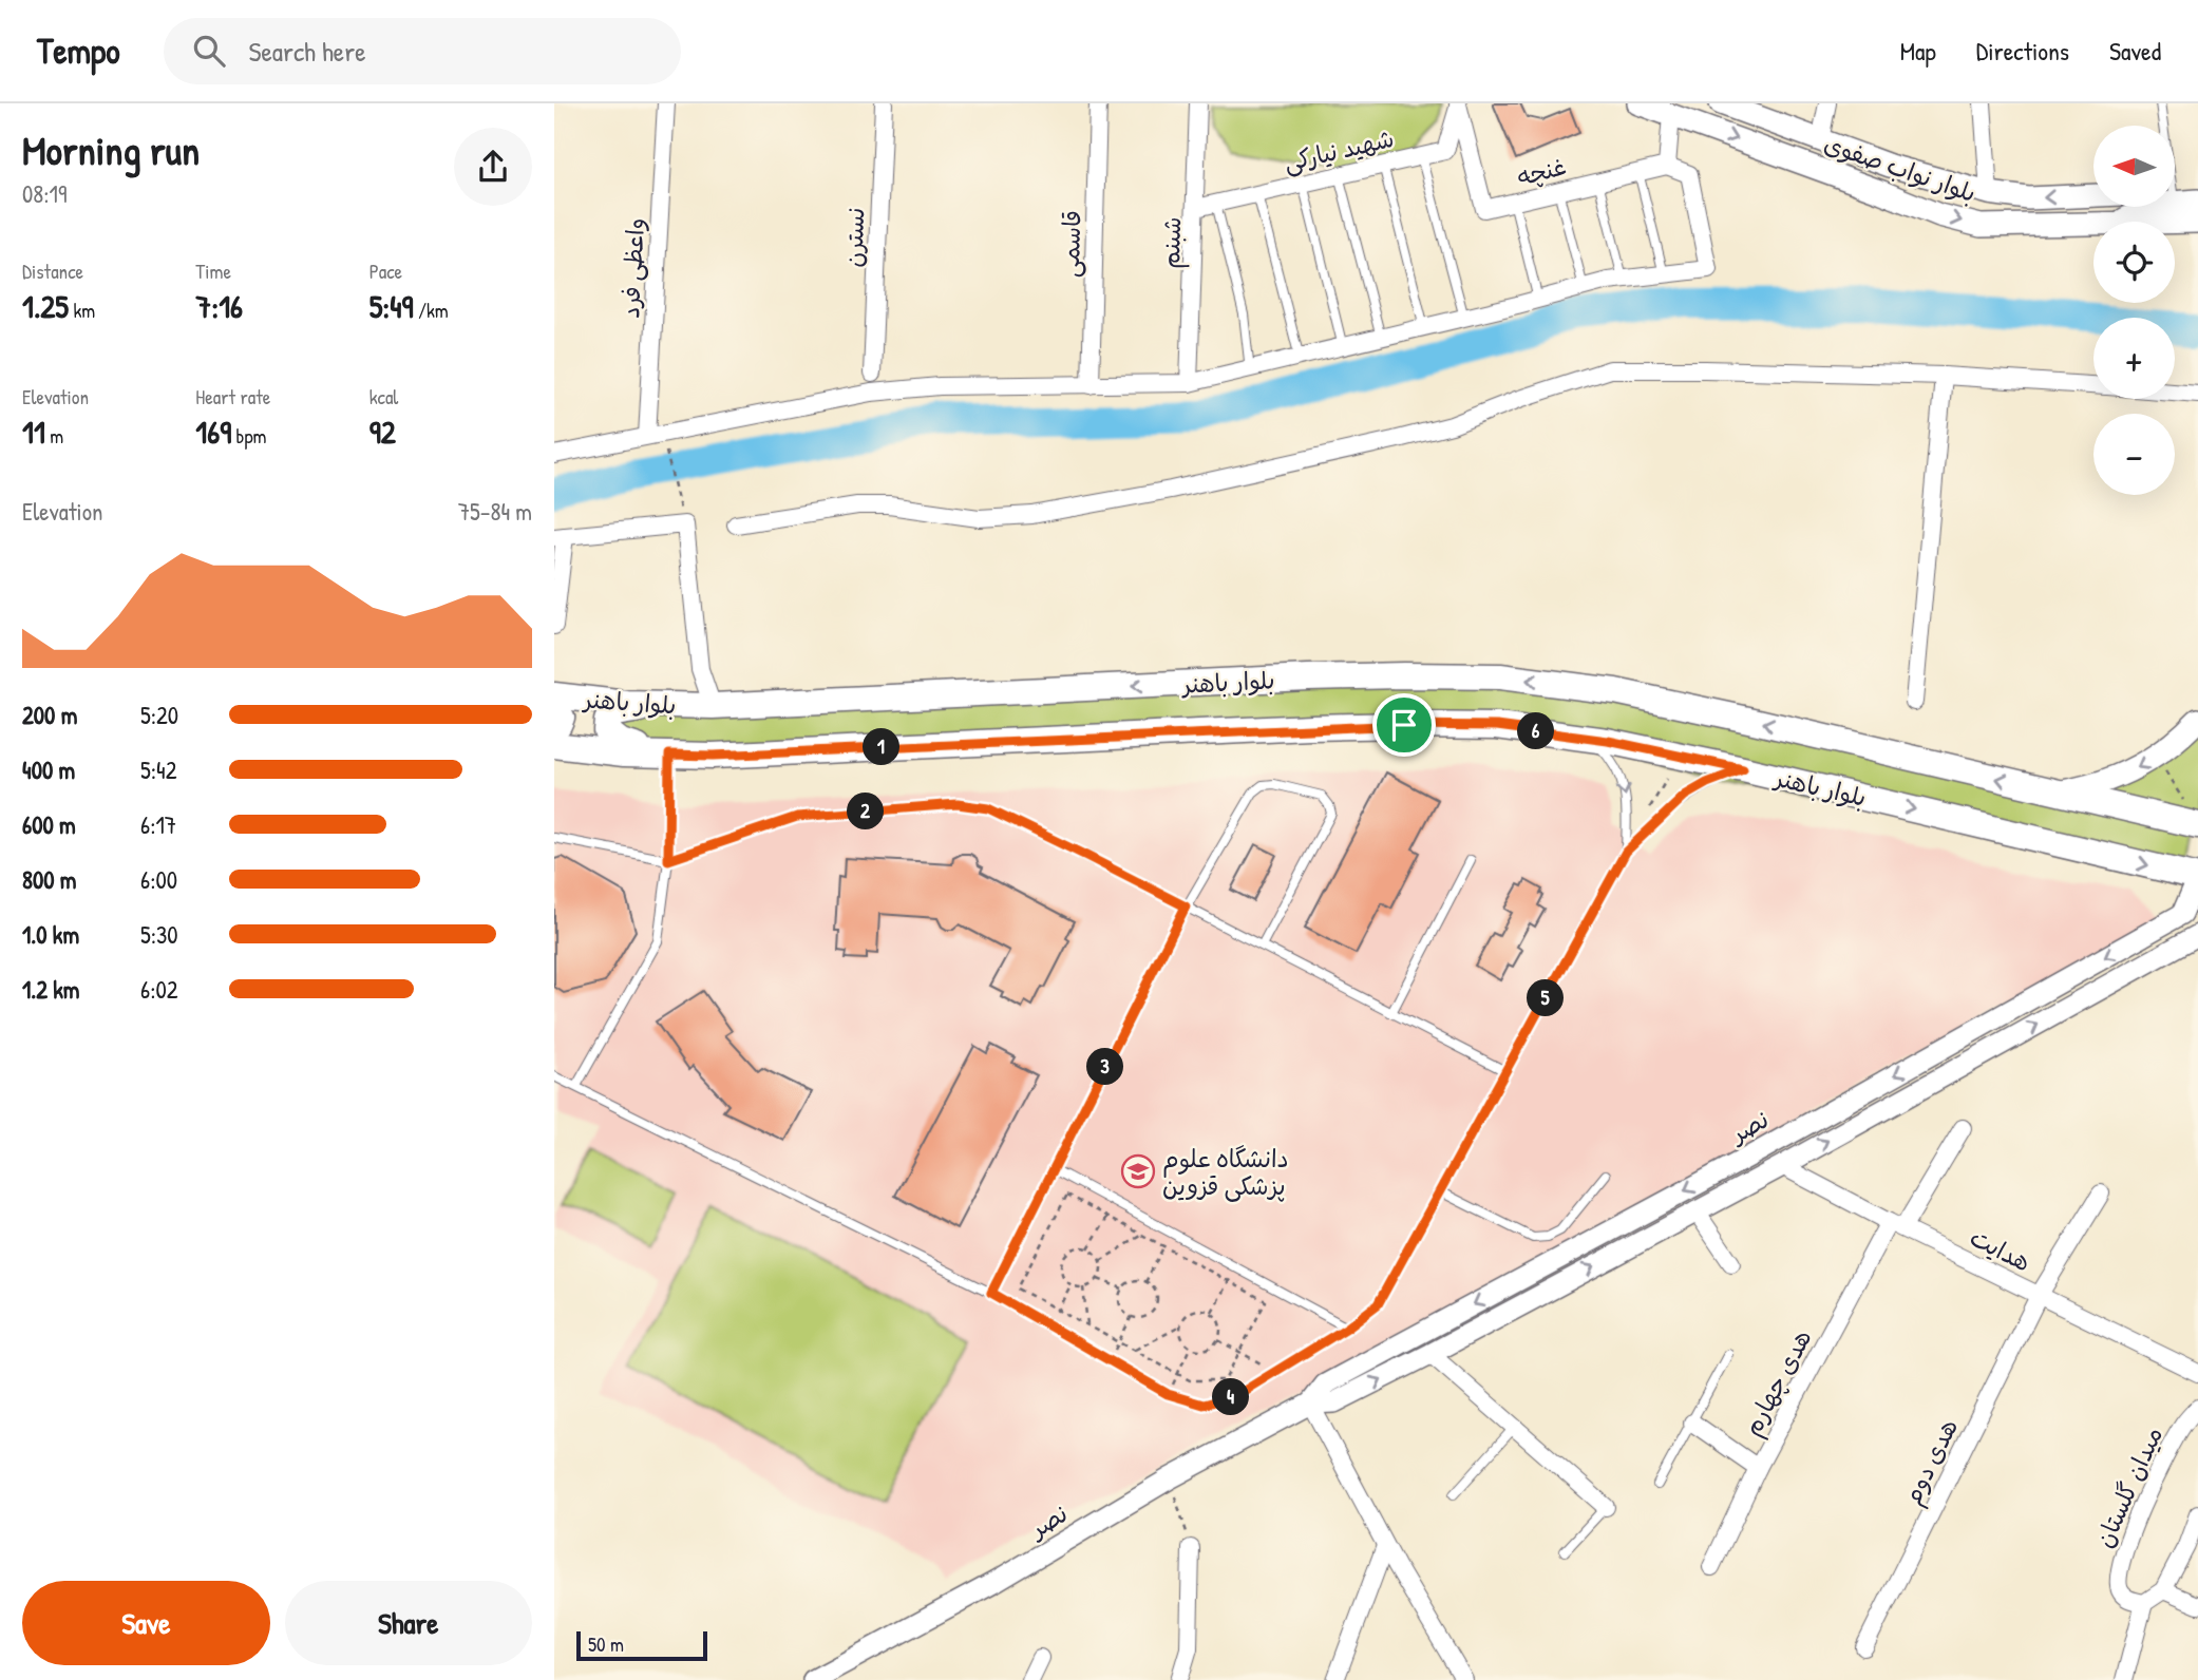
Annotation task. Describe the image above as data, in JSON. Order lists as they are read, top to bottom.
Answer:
{
  "streets": {
    "main road": ["بلوار نواب صفوی", "بلوار باهنر"],
    "street": [
      "شهید نیارکی",
      "غنچه",
      "نسترن",
      "شبنم",
      "قاسمی",
      "واعظی فرد",
      "نصر",
      "هدایت",
      "هدی چهارم",
      "هدی دوم",
      "میدان گلستان"
    ]
  },
  "crossings": [
    ["شهید نیارکی", "غنچه"],
    ["شهید نیارکی", "شبنم"],
    ["بلوار باهنر", "نصر"],
    ["نصر", "هدایت"],
    ["هدایت", "هدی چهارم"],
    ["هدایت", "هدی دوم"]
  ],
  "places": {
    "school or university": ["دانشگاه علوم پزشکی قزوین"]
  },
  "scale_bar": "50 m",
  "north": "left",
  "page": {
    "header": "Tempo",
    "search": "Search here",
    "nav": ["Map", "Directions", "Saved"],
    "heading": ["Morning run", "08:19"],
    "map_buttons": ["+", "−"],
    "stats": [
      ["Distance", "1.25 km"],
      ["Time", "7:16"],
      ["Pace", "5:49 /km"],
      ["Elevation", "11 m"],
      ["Heart rate", "169 bpm"],
      ["kcal", "92"]
    ],
    "chart": ["Elevation", "75–84 m"],
    "list": [
      {
        "name": "200 m",
        "note": "5:20"
      },
      {
        "name": "400 m",
        "note": "5:42"
      },
      {
        "name": "600 m",
        "note": "6:17"
      },
      {
        "name": "800 m",
        "note": "6:00"
      },
      {
        "name": "1.0 km",
        "note": "5:30"
      },
      {
        "name": "1.2 km",
        "note": "6:02"
      }
    ],
    "pins": [
      "6",
      "1",
      "2",
      "5",
      "3",
      "4"
    ],
    "buttons": ["Save", "Share"],
    "scale": "50 m"
  }
}
